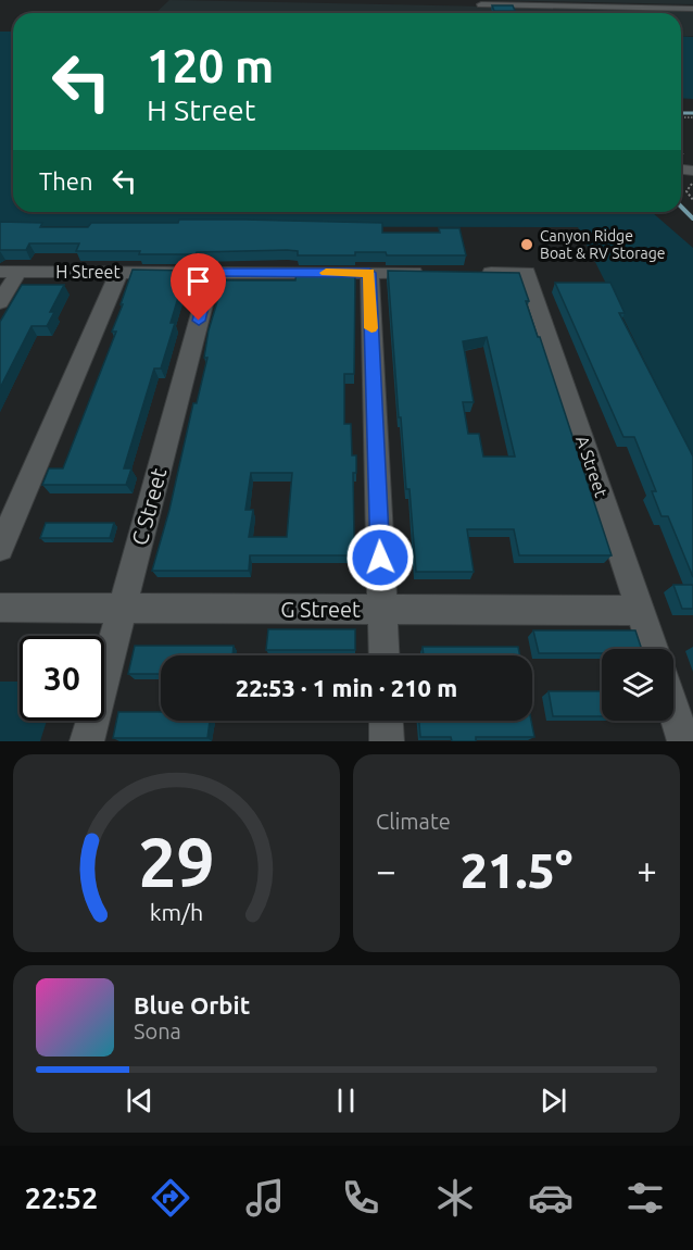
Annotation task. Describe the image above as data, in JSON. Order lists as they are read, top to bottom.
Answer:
{
  "streets": {
    "street": [
      "H Street",
      "A Street",
      "C Street",
      "G Street"
    ]
  },
  "crossings": [
    ["H Street", "C Street"],
    ["A Street", "G Street"],
    ["C Street", "G Street"]
  ],
  "places": ["Canyon Ridge Boat & RV Storage"],
  "page": {
    "turn": ["120 m", "H Street"],
    "then": "Then",
    "limit": "30",
    "trip": "22:53 · 1 min · 210 m",
    "tile": "Climate",
    "heat": ["−", "21.5°", "+"],
    "song": ["Blue Orbit", "Sona"],
    "tabs": "22:52",
    "gauge": ["29", "km/h"]
  }
}
